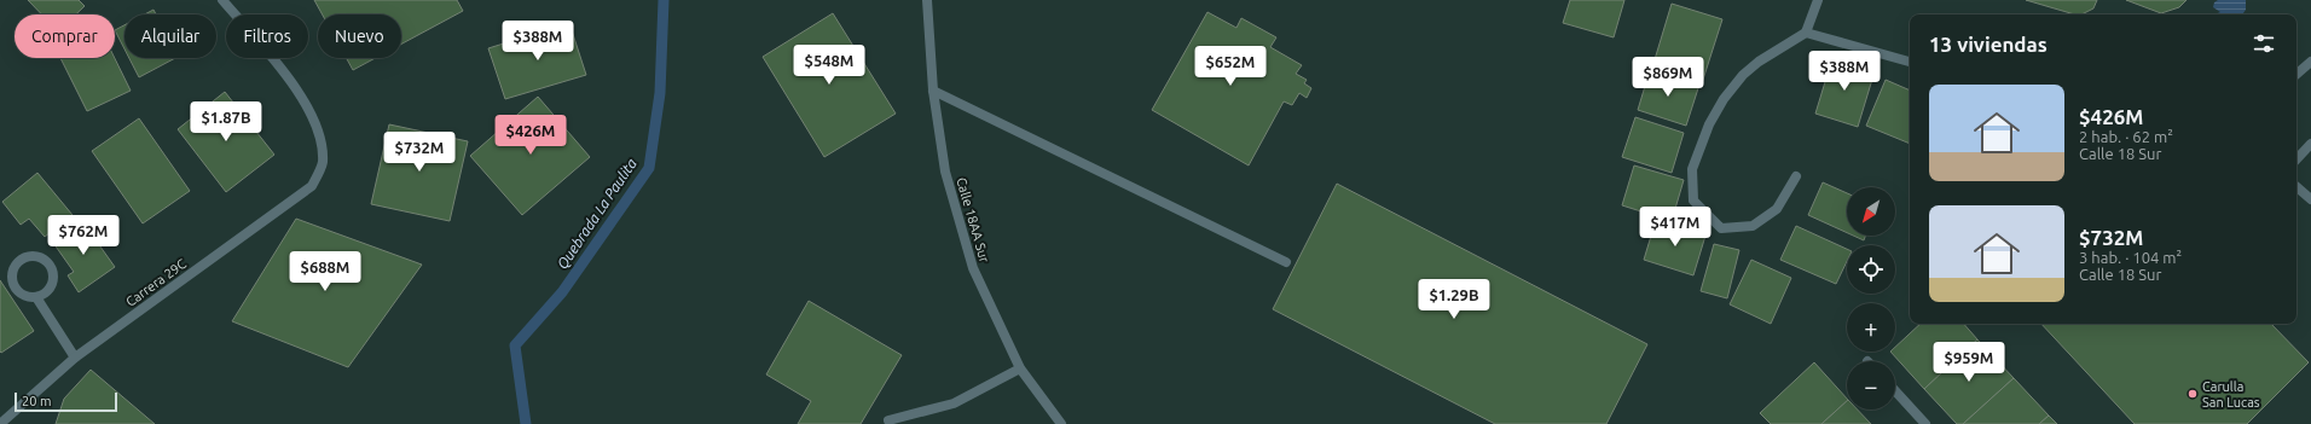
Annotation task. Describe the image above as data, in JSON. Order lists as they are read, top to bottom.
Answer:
{
  "streets": {
    "street": ["Calle 18AA Sur", "Carrera 29C"]
  },
  "water": ["Quebrada La Paulita"],
  "places": ["Carulla San Lucas"],
  "scale_bar": "20 m",
  "north": "bottom left",
  "page": {
    "chip": [
      "Comprar",
      "Alquilar",
      "Filtros",
      "Nuevo"
    ],
    "heading": "13 viviendas",
    "price": [
      "$388M",
      "$548M",
      "$652M",
      "$388M",
      "$869M",
      "$1.87B",
      "$426M",
      "$732M",
      "$417M",
      "$762M",
      "$688M",
      "$1.29B",
      "$959M"
    ],
    "list": [
      {
        "name": "$426M",
        "note": "2 hab. · 62 m² · Calle 18 Sur"
      },
      {
        "name": "$732M",
        "note": "3 hab. · 104 m² · Calle 18 Sur"
      }
    ],
    "map_buttons": ["+", "−"],
    "scale": "20 m"
  }
}
